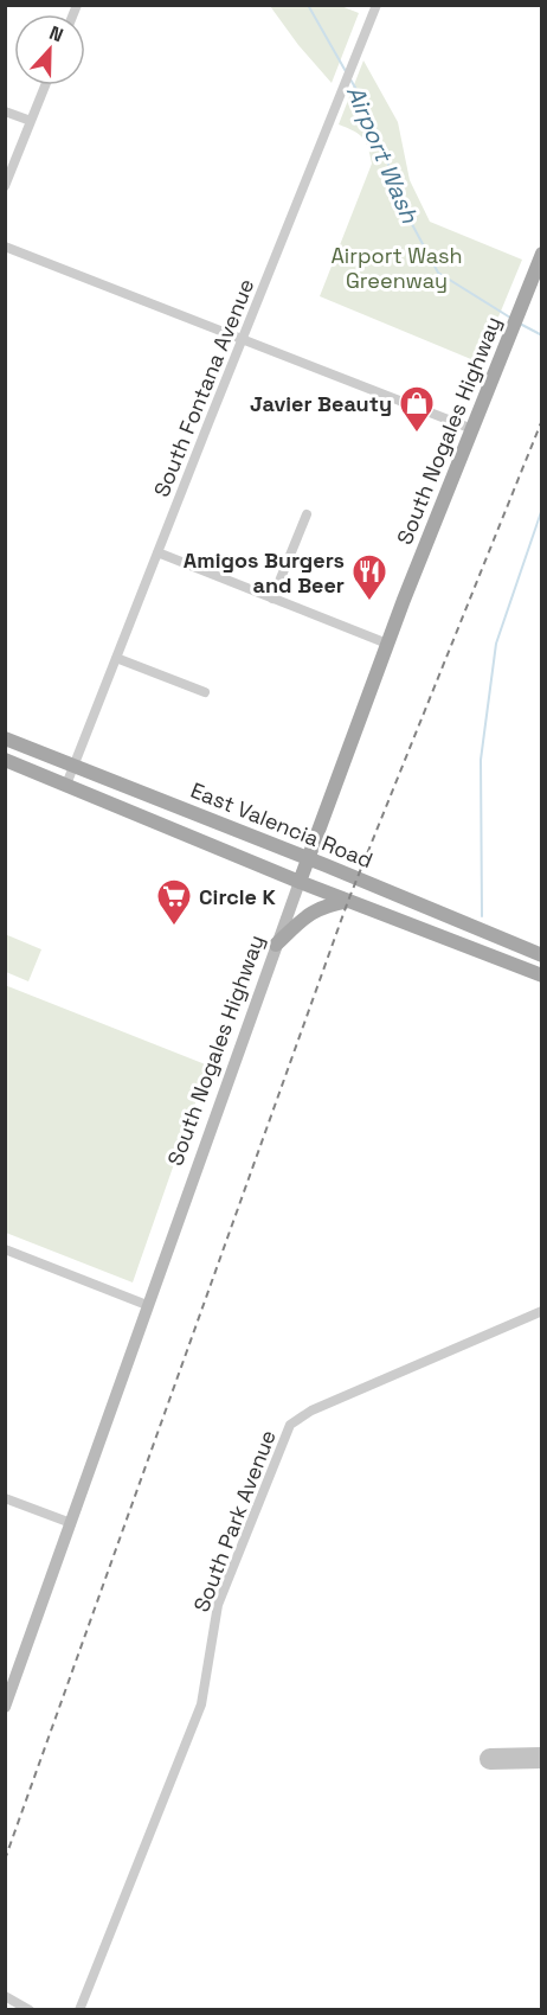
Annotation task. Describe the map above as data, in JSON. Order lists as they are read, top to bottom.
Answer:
{
  "streets": {
    "main road": ["South Nogales Highway", "East Valencia Road"],
    "street": ["South Fontana Avenue", "South Park Avenue"]
  },
  "crossings": [
    ["South Fontana Avenue", "East Valencia Road"],
    ["South Nogales Highway", "East Valencia Road"]
  ],
  "water": ["Airport Wash"],
  "parks": ["Airport Wash Greenway"],
  "places": {
    "shop": ["Javier Beauty"],
    "restaurant": ["Amigos Burgers and Beer"],
    "supermarket": ["Circle K"]
  },
  "north": "top"
}
